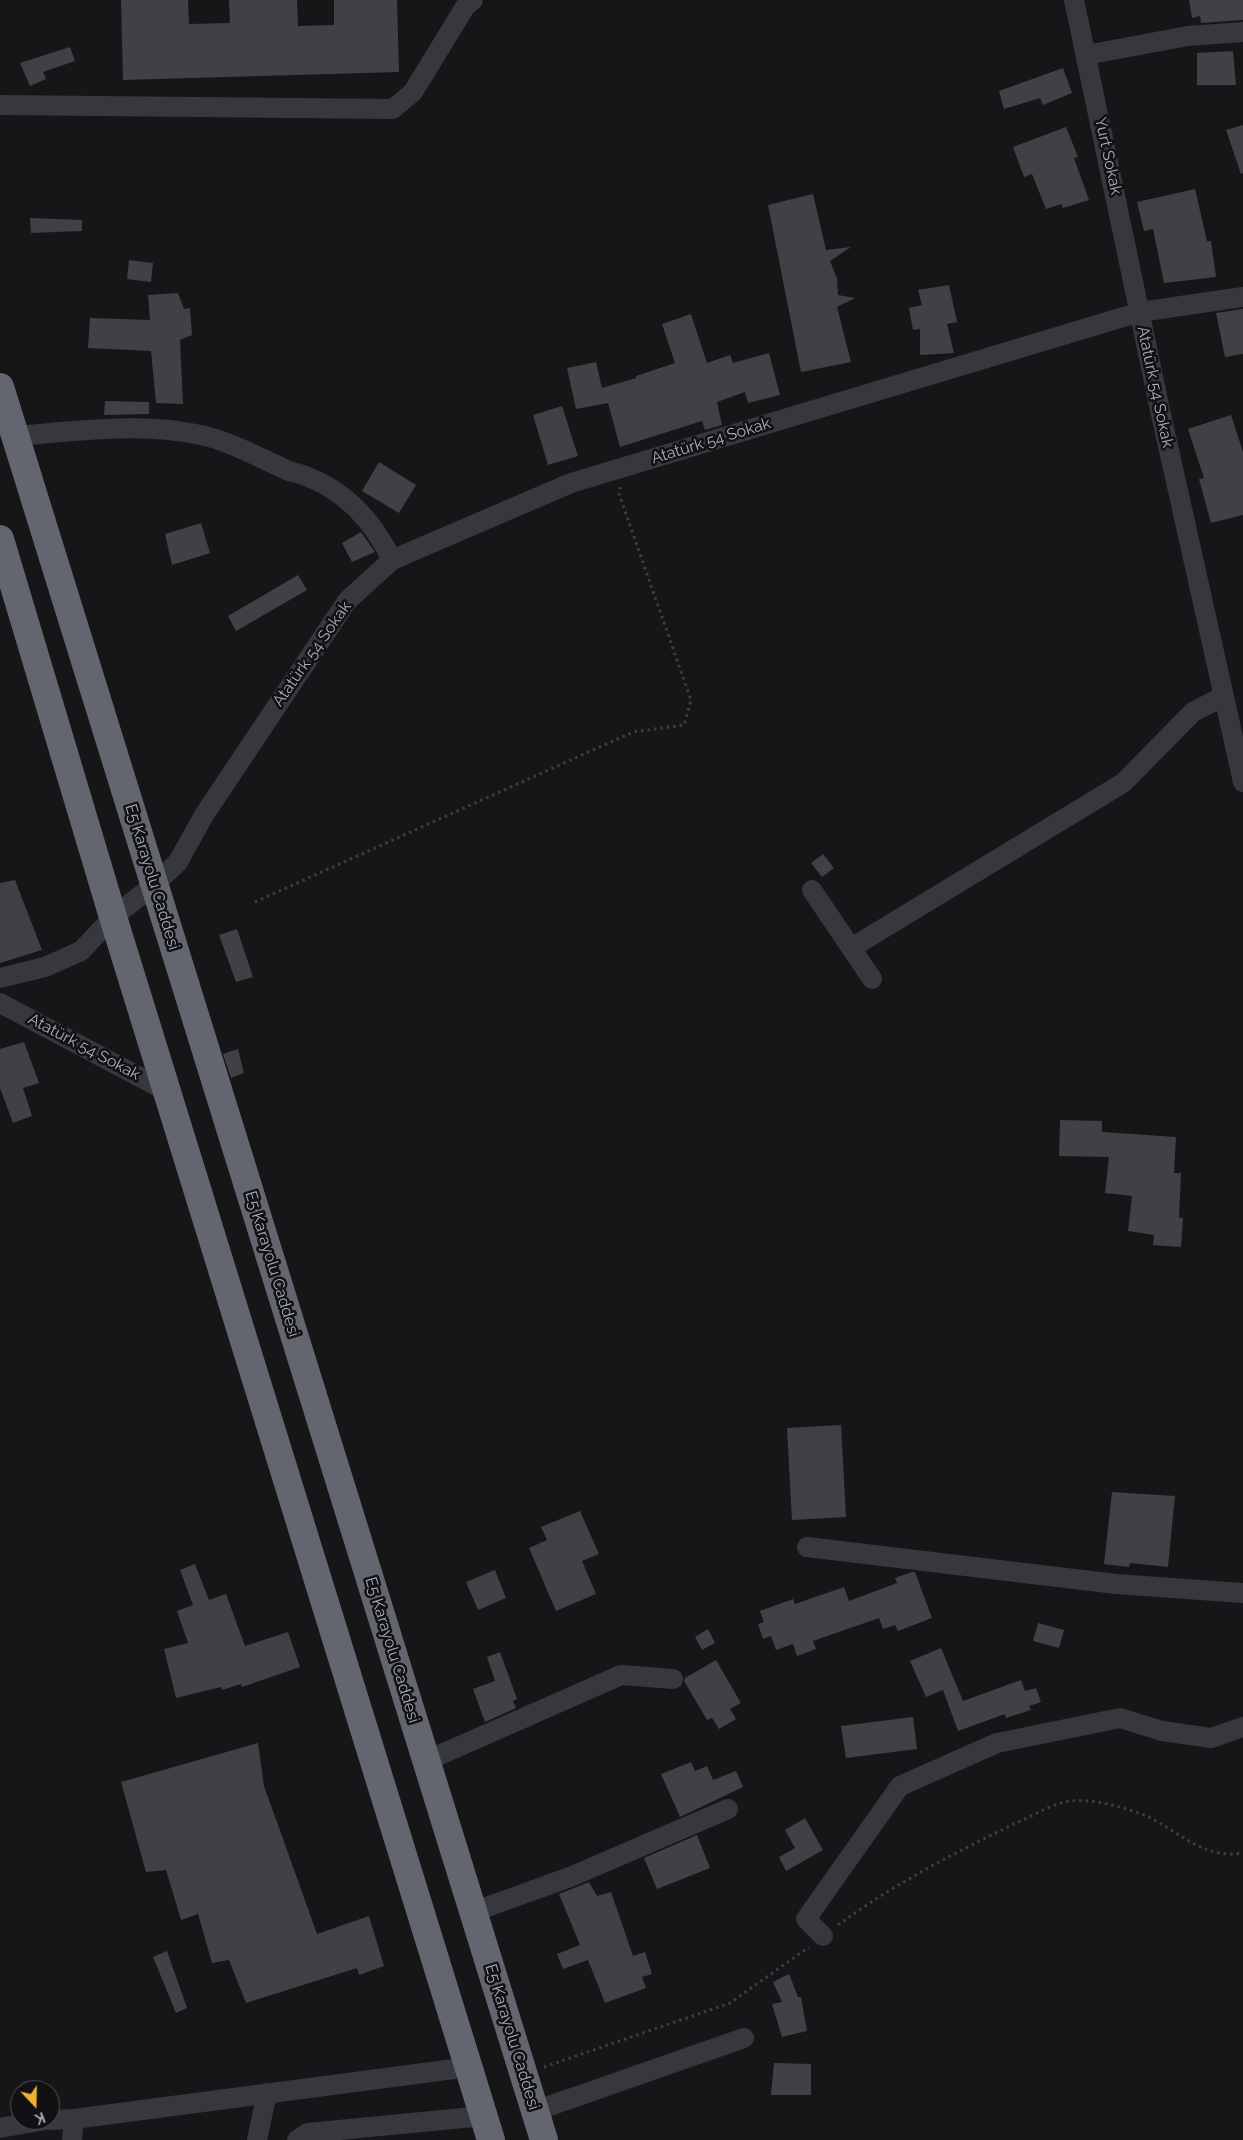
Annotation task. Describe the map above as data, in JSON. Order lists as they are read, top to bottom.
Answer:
{
  "streets": {
    "highway": ["E5 Karayolu Caddesi"],
    "street": ["Yurt Sokak", "Atatürk 54 Sokak"]
  },
  "crossings": [
    ["Yurt Sokak", "Atatürk 54 Sokak"],
    ["Atatürk 54 Sokak", "E5 Karayolu Caddesi"]
  ],
  "north": "bottom"
}
